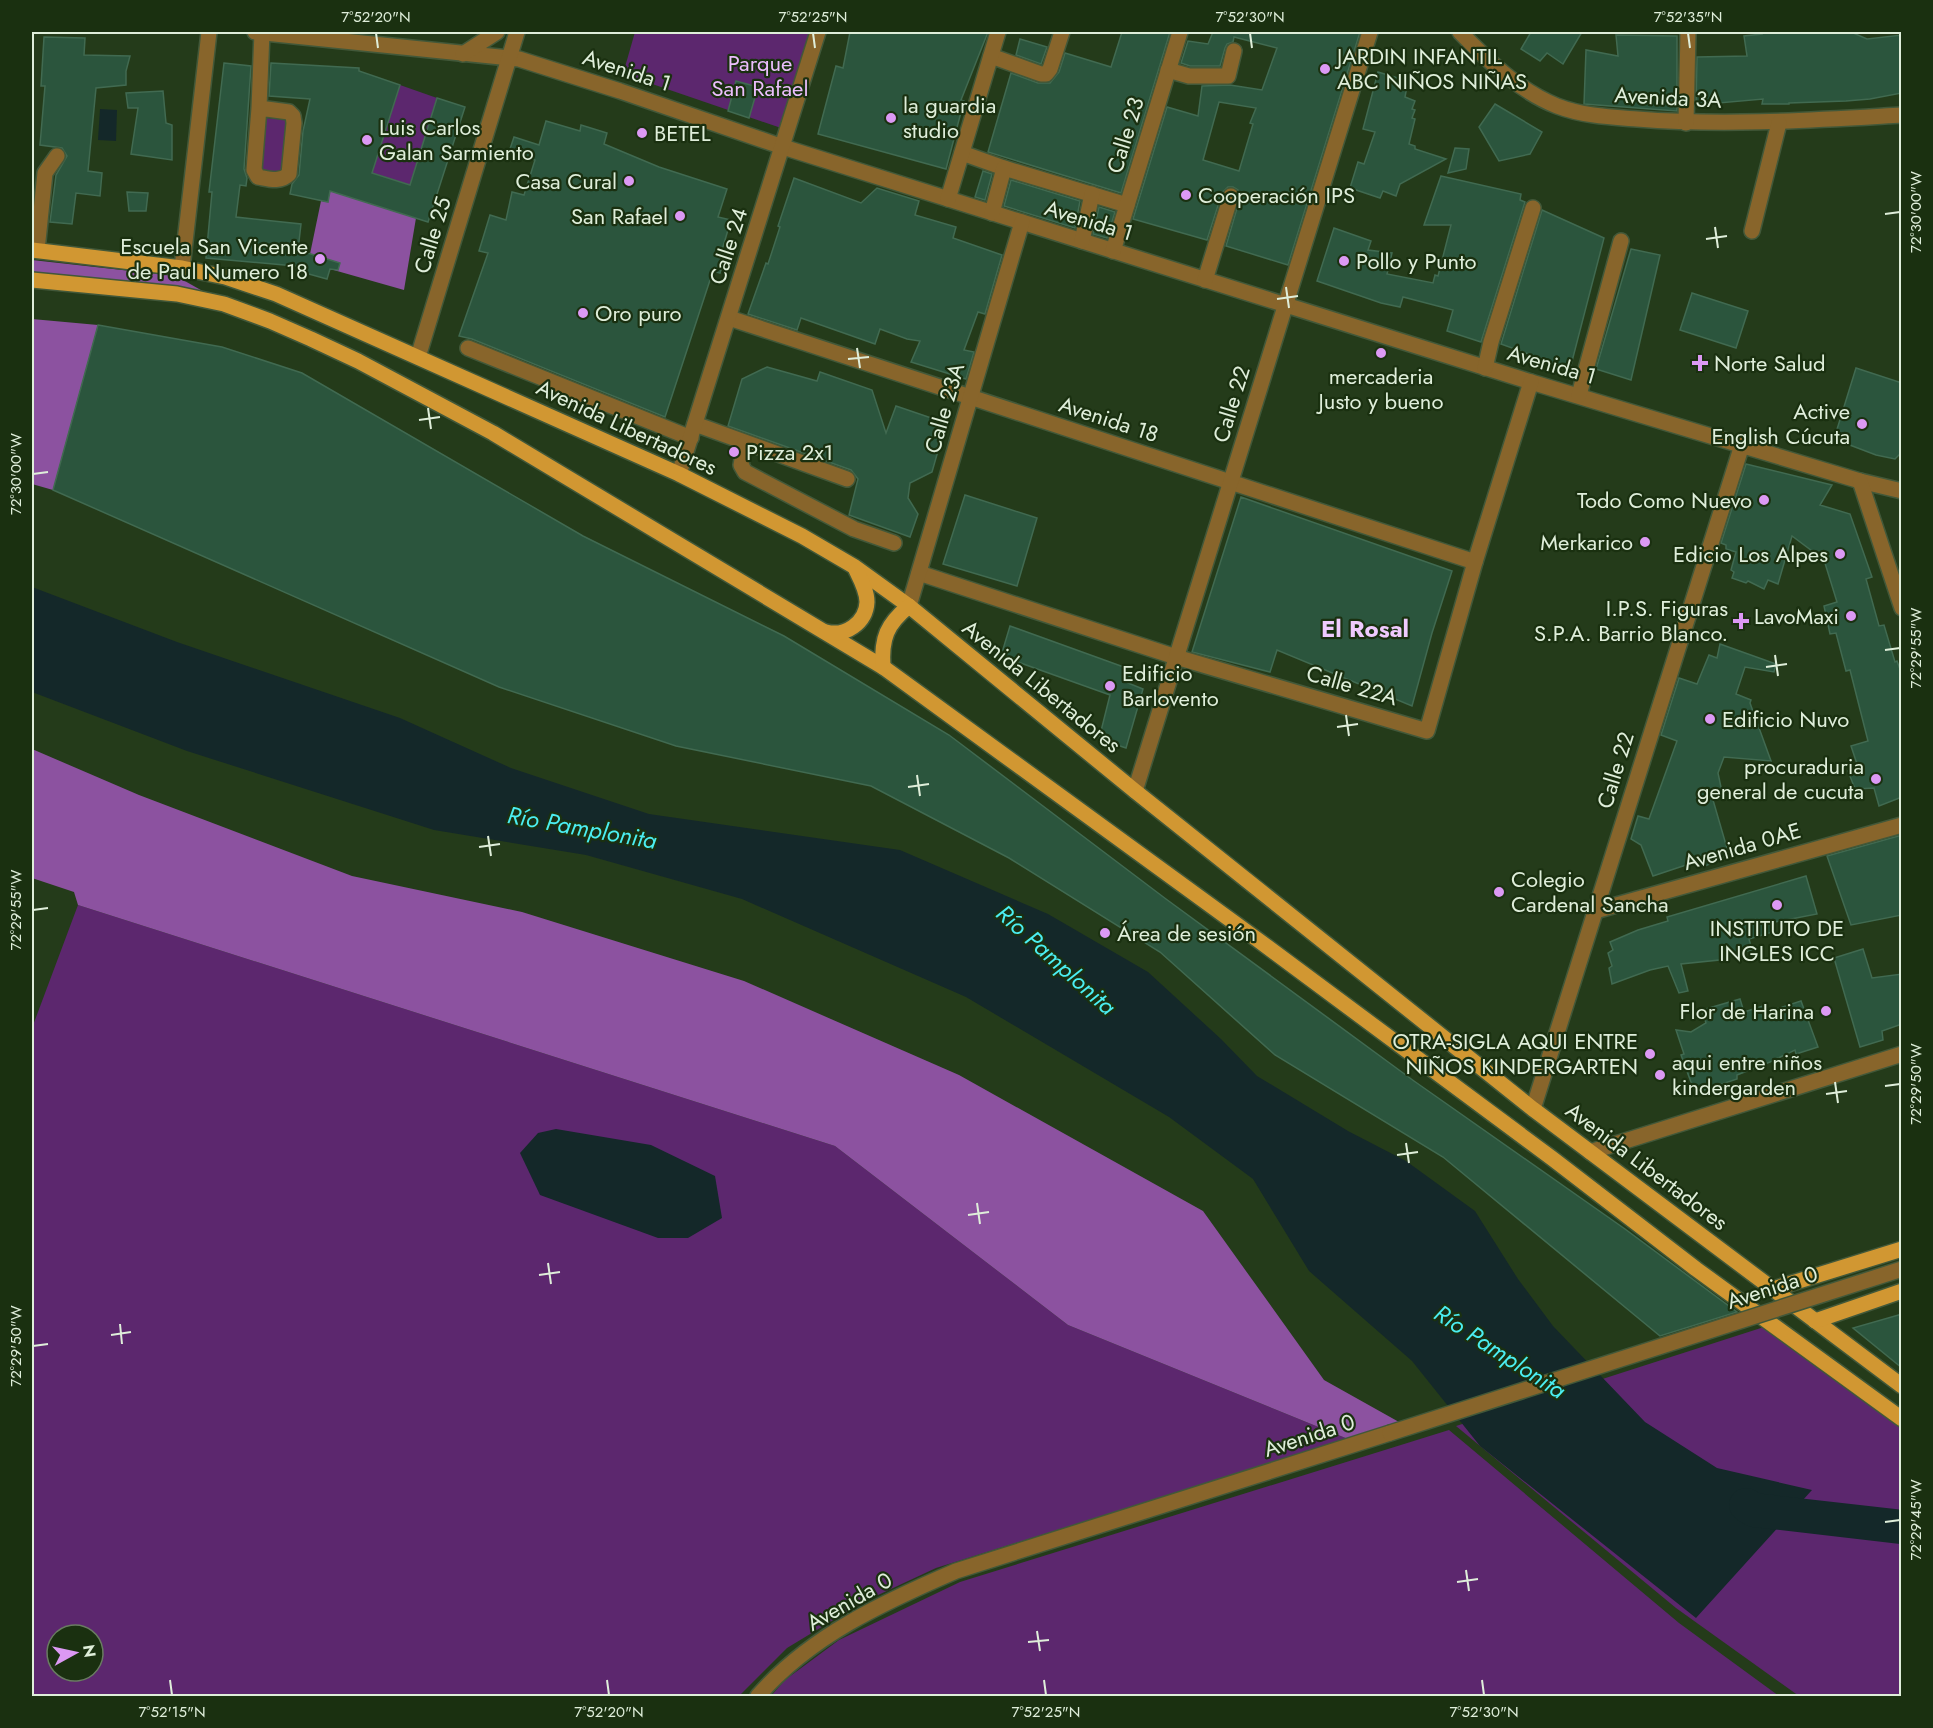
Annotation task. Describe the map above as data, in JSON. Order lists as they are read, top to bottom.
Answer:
{
  "streets": {
    "main road": ["Avenida Libertadores"],
    "street": [
      "Avenida 1",
      "Avenida 3A",
      "Calle 23",
      "Calle 25",
      "Calle 24",
      "Calle 22",
      "Calle 23A",
      "Avenida 18",
      "Calle 22A",
      "Avenida 0AE",
      "Avenida 0"
    ]
  },
  "crossings": [
    ["Avenida 1", "Calle 23"],
    ["Avenida 1", "Calle 25"],
    ["Avenida 1", "Calle 24"],
    ["Avenida 1", "Calle 22"],
    ["Avenida 1", "Calle 23A"],
    ["Avenida 1", "Calle 22A"],
    ["Calle 25", "Avenida Libertadores"],
    ["Calle 24", "Avenida 18"],
    ["Calle 24", "Avenida Libertadores"],
    ["Calle 22", "Avenida 18"],
    ["Calle 22", "Avenida Libertadores"],
    ["Calle 22", "Calle 22A"],
    ["Calle 22", "Avenida 0AE"],
    ["Calle 23A", "Avenida 18"],
    ["Calle 23A", "Avenida Libertadores"],
    ["Calle 23A", "Calle 22A"],
    ["Avenida 18", "Calle 22A"]
  ],
  "districts": ["El Rosal"],
  "water": ["Río Pamplonita"],
  "parks": ["Parque San Rafael"],
  "places": {
    "other": [
      "JARDIN INFANTIL ABC NIÑOS NIÑAS",
      "la guardia studio",
      "BETEL",
      "Luis Carlos Galan Sarmiento",
      "Casa Cural",
      "Cooperación IPS",
      "San Rafael",
      "Escuela San Vicente de Paul Numero 18",
      "Pollo y Punto",
      "Oro puro",
      "mercaderia Justo y bueno",
      "Active English Cúcuta",
      "Pizza 2x1",
      "Todo Como Nuevo",
      "Merkarico",
      "Edicio Los Alpes",
      "LavoMaxi",
      "Edificio Barlovento",
      "Edificio Nuvo",
      "procuraduria general de cucuta",
      "Colegio Cardenal Sancha",
      "INSTITUTO DE INGLES ICC",
      "Área de sesión",
      "Flor de Harina",
      "OTRA-SIGLA AQUI ENTRE NIÑOS KINDERGARTEN",
      "aqui entre niños kindergarden"
    ],
    "health": ["Norte Salud", "I.P.S. Figuras S.P.A. Barrio Blanco."]
  },
  "north": "right",
  "coordinates": [
    "7°52'20\"N",
    "7°52'25\"N",
    "7°52'30\"N",
    "7°52'35\"N",
    "72°30'00\"W",
    "72°29'55\"W",
    "72°29'50\"W",
    "72°29'45\"W",
    "7°52'15\"N"
  ]
}
